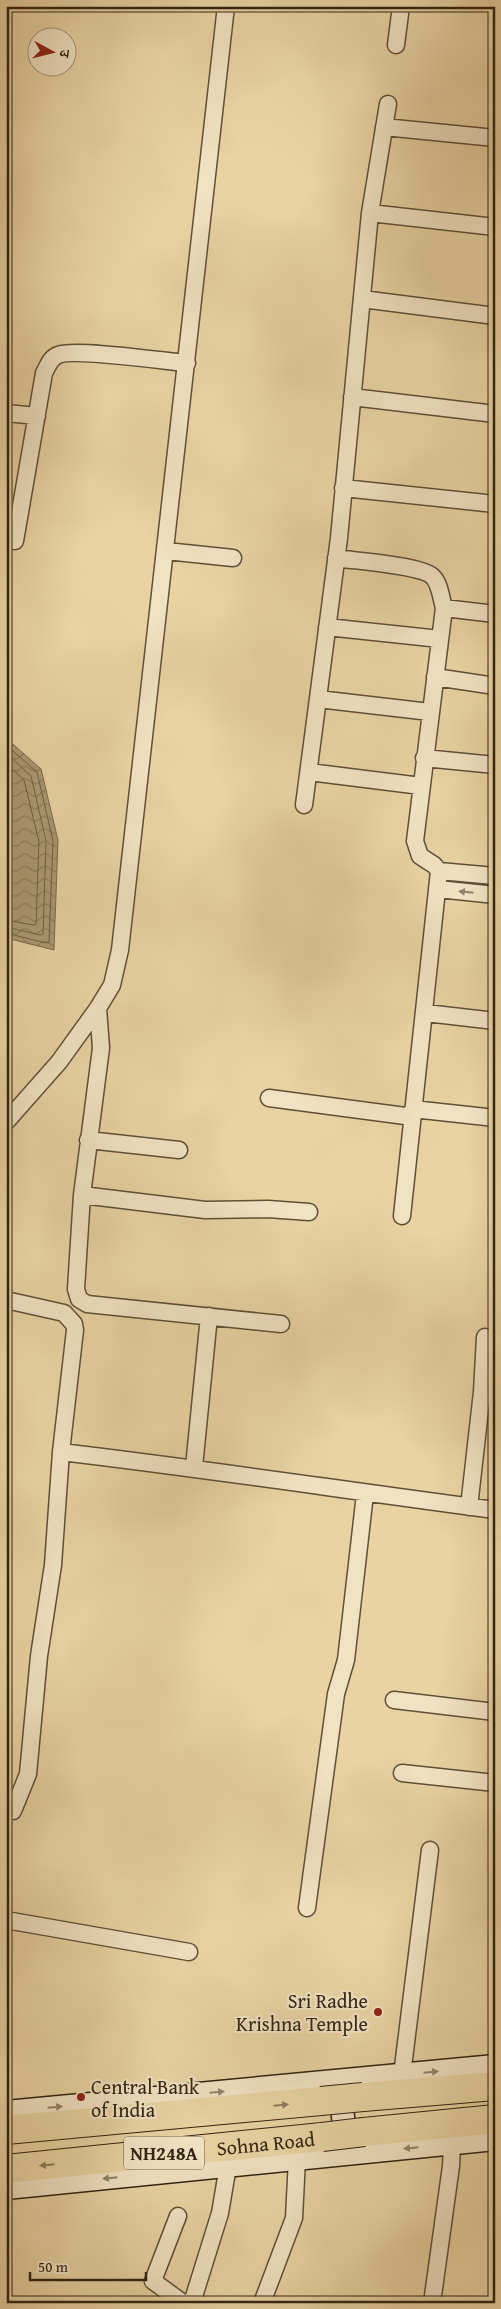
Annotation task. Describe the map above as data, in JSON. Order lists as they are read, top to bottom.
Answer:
{
  "streets": {
    "highway": ["Sohna Road", "NH248A"]
  },
  "places": ["Sri Radhe Krishna Temple", "Central Bank of India"],
  "scale_bar": "50 m",
  "north": "right"
}
